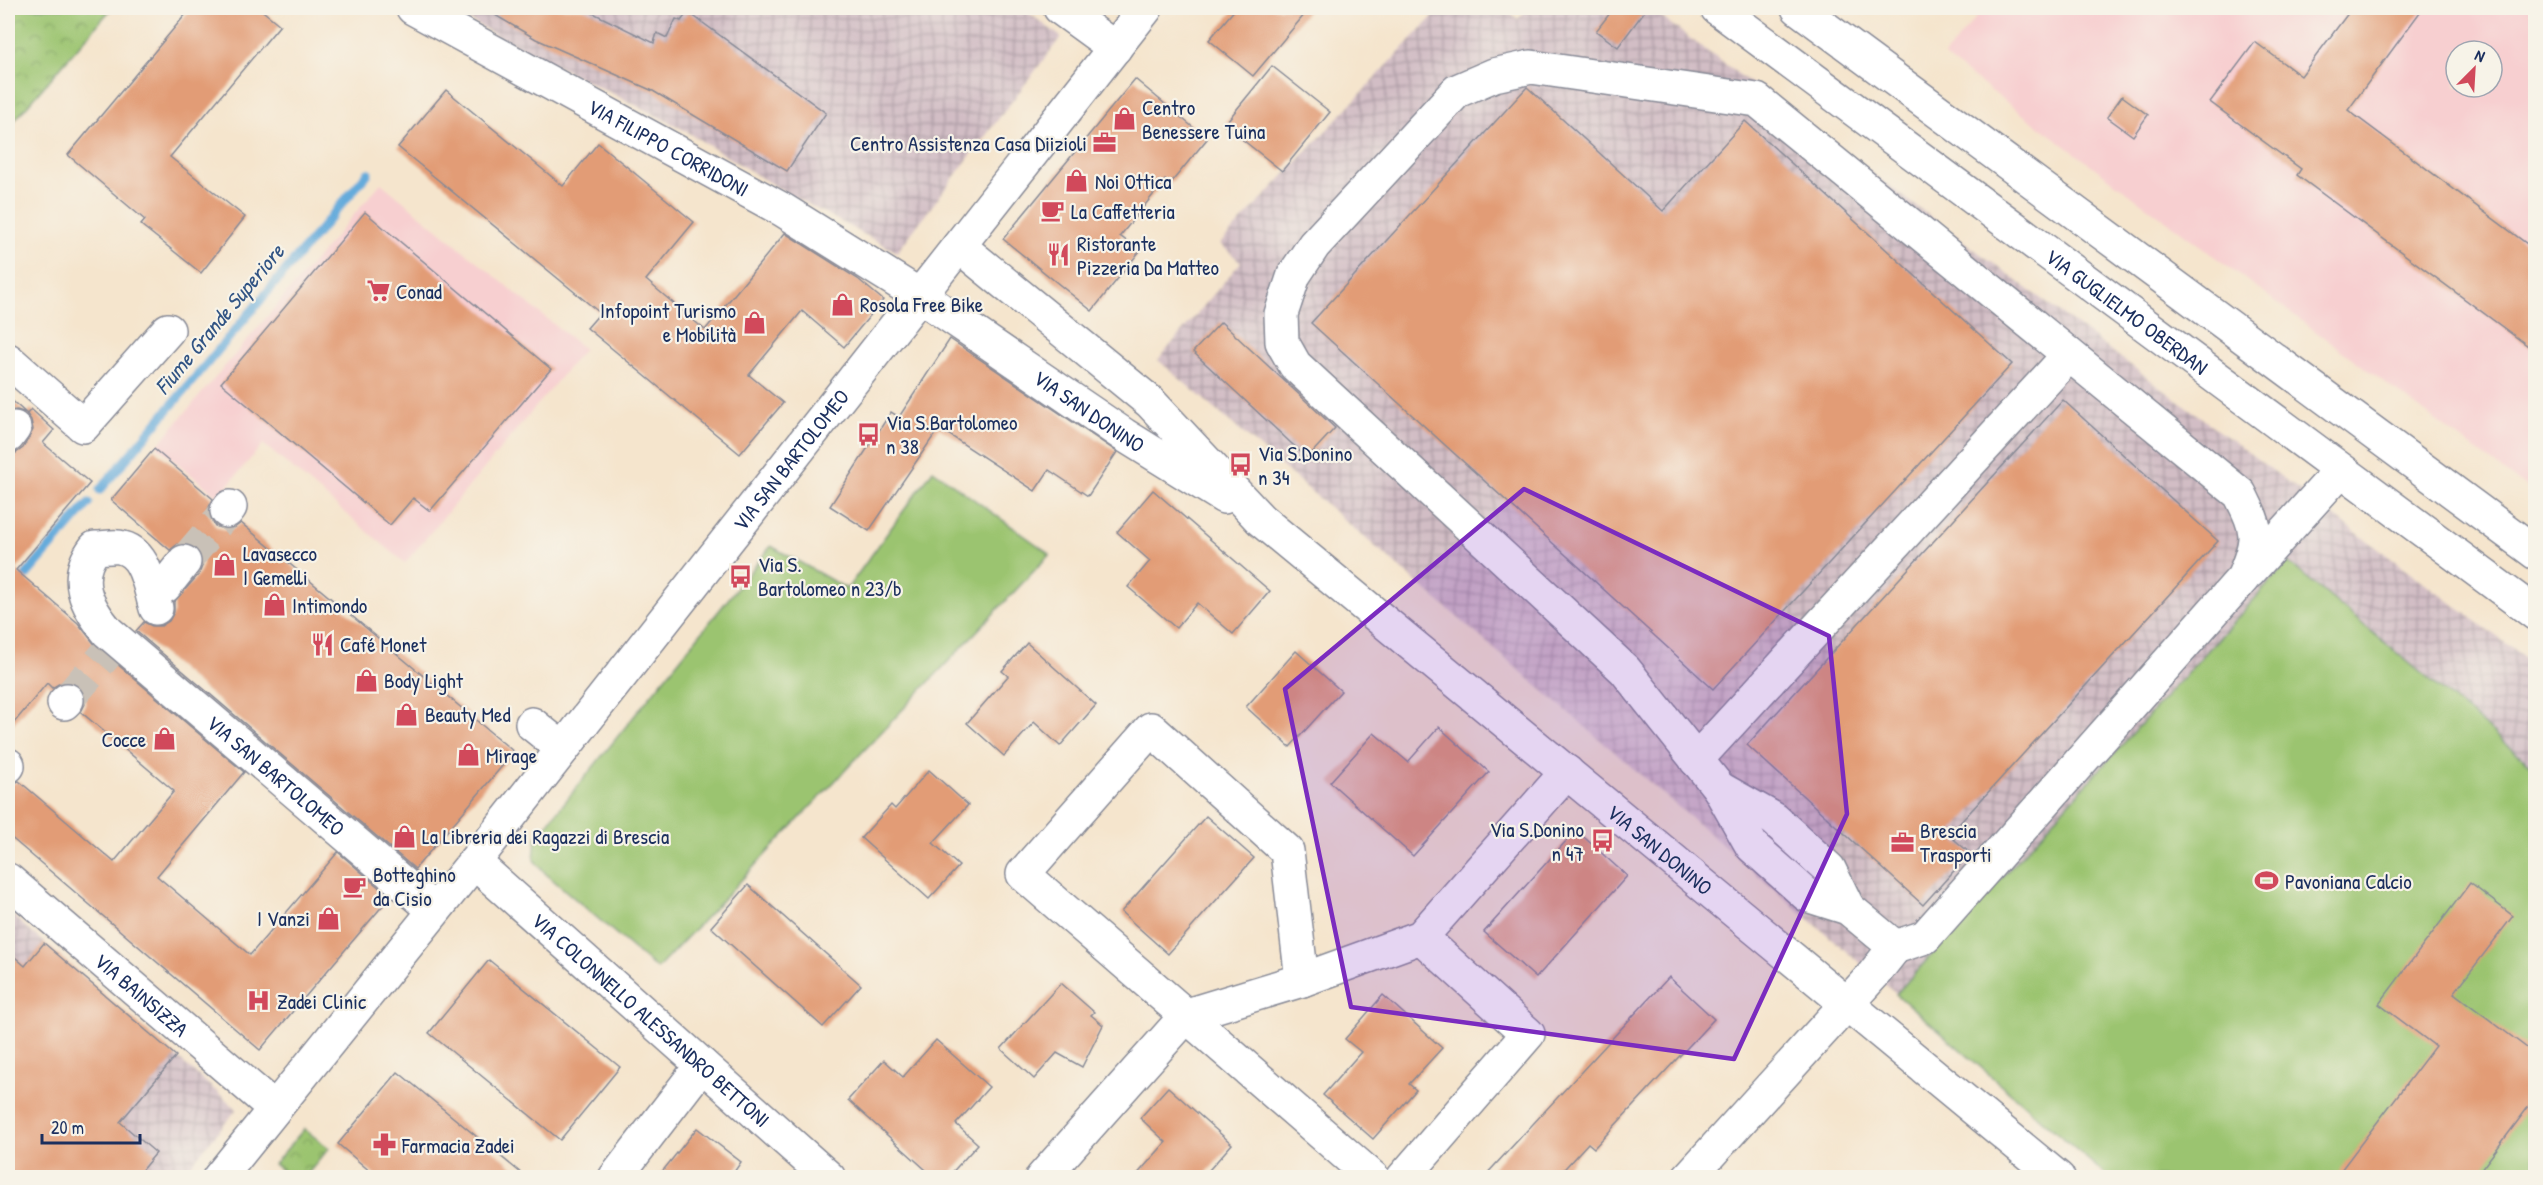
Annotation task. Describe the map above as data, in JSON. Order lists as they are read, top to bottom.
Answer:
{
  "streets": {
    "street": [
      "VIA FILIPPO CORRIDONI",
      "VIA GUGLIELMO OBERDAN",
      "VIA SAN DONINO",
      "VIA SAN BARTOLOMEO",
      "VIA BAINSIZZA",
      "VIA COLONNELLO ALESSANDRO BETTONI"
    ]
  },
  "crossings": [
    ["VIA FILIPPO CORRIDONI", "VIA SAN DONINO"],
    ["VIA FILIPPO CORRIDONI", "VIA SAN BARTOLOMEO"],
    ["VIA SAN DONINO", "VIA SAN BARTOLOMEO"],
    ["VIA SAN BARTOLOMEO", "VIA BAINSIZZA"],
    ["VIA SAN BARTOLOMEO", "VIA COLONNELLO ALESSANDRO BETTONI"]
  ],
  "water": ["Fiume Grande Superiore"],
  "places": {
    "shop": [
      "Centro Benessere Tuina",
      "Noi Ottica",
      "Rosola Free Bike",
      "Infopoint Turismo e Mobilità",
      "Lavasecco I Gemelli",
      "Intimondo",
      "Body Light",
      "Beauty Med",
      "Cocce",
      "Mirage",
      "La Libreria dei Ragazzi di Brescia",
      "I Vanzi"
    ],
    "office": ["Centro Assistenza Casa Diizioli", "Brescia Trasporti"],
    "cafe": ["La Caffetteria", "Botteghino da Cisio"],
    "restaurant": ["Ristorante Pizzeria Da Matteo", "Café Monet"],
    "supermarket": ["Conad"],
    "bus stop": [
      "Via S.Bartolomeo n 38",
      "Via S.Donino n 34",
      "Via S. Bartolomeo n 23/b",
      "Via S.Donino n 47"
    ],
    "sports": ["Pavoniana Calcio"],
    "hospital": ["Zadei Clinic"],
    "pharmacy": ["Farmacia Zadei"]
  },
  "scale_bar": "20 m",
  "north": "top right"
}
